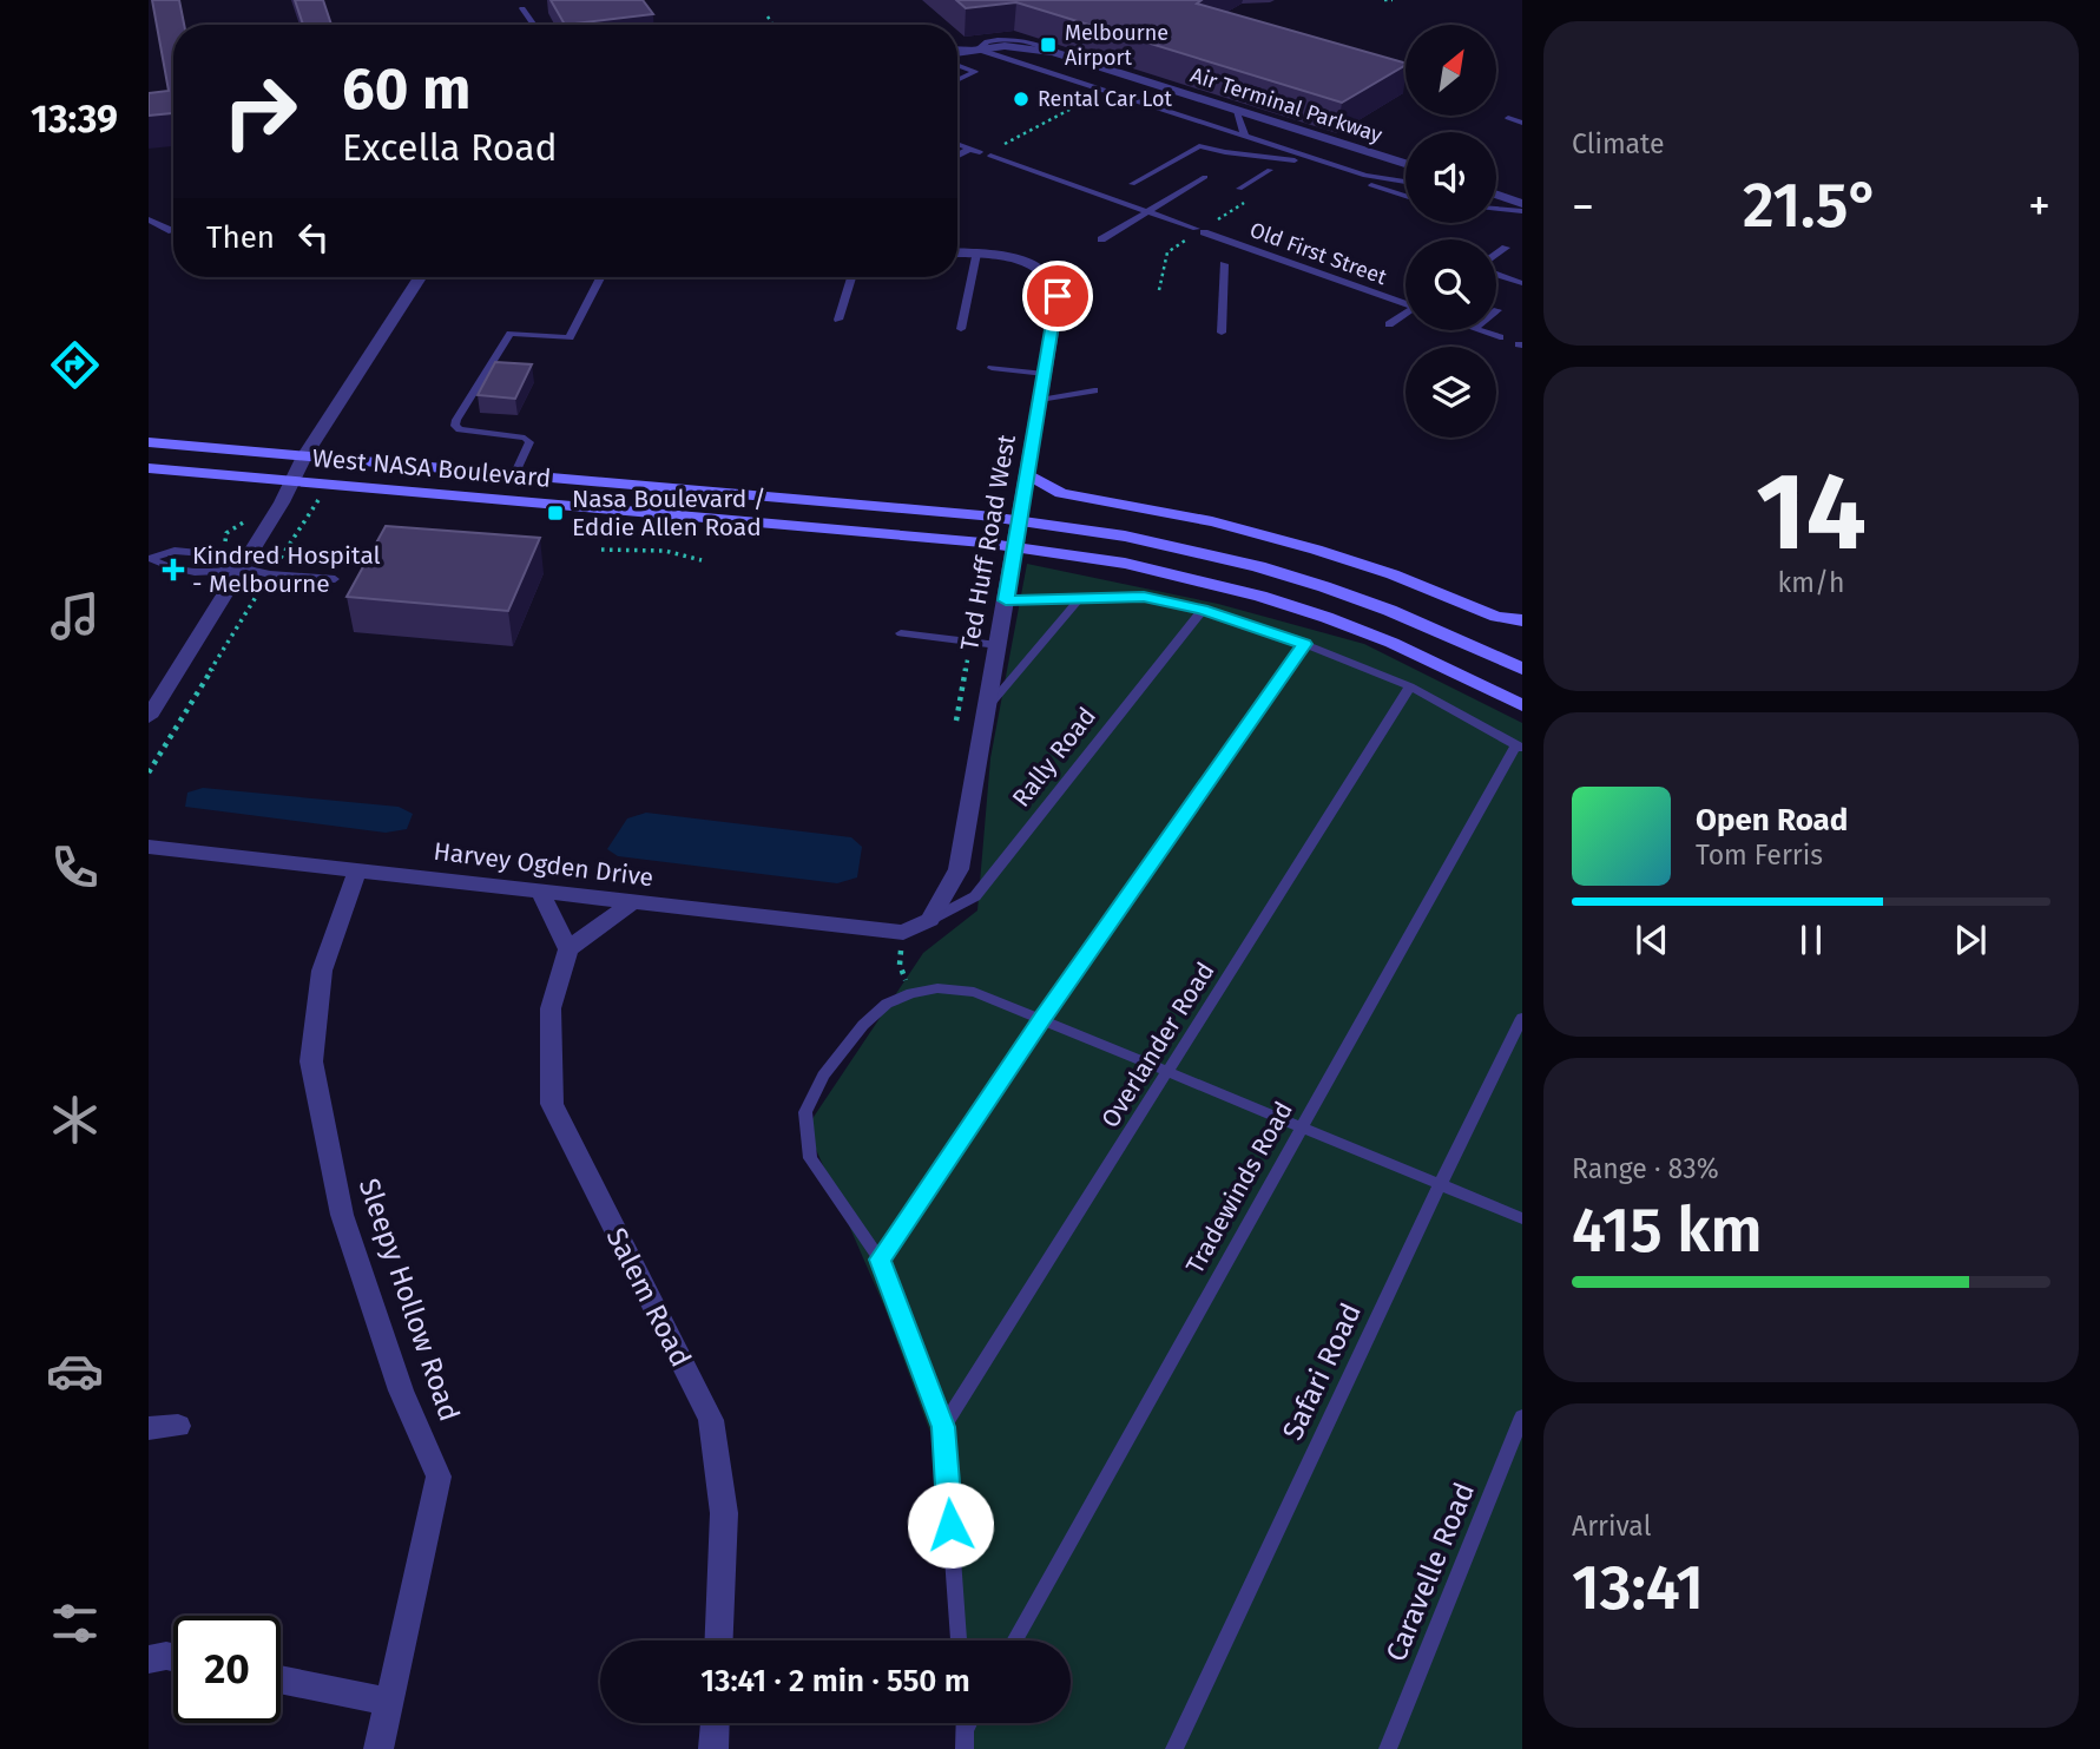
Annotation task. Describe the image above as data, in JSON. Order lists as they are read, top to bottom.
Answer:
{
  "streets": {
    "main road": ["West NASA Boulevard"],
    "street": [
      "Air Terminal Parkway",
      "Ted Huff Road West",
      "Harvey Ogden Drive",
      "Salem Road",
      "Sleepy Hollow Road"
    ],
    "lane": [
      "Old First Street",
      "Rally Road",
      "Overlander Road",
      "Tradewinds Road",
      "Safari Road",
      "Caravelle Road"
    ]
  },
  "crossings": [
    ["West NASA Boulevard", "Ted Huff Road West"],
    ["Ted Huff Road West", "Rally Road"],
    ["Harvey Ogden Drive", "Sleepy Hollow Road"]
  ],
  "places": {
    "transit": ["Melbourne Airport", "Nasa Boulevard / Eddie Allen Road"],
    "other": ["Rental Car Lot"],
    "health": ["Kindred Hospital - Melbourne"]
  },
  "north": "top right",
  "page": {
    "tabs": "13:39",
    "tile": [
      "Climate",
      ["14", "km/h"],
      ["Range · 83%", "415 km"],
      ["Arrival", "13:41"]
    ],
    "turn": ["60 m", "Excella Road"],
    "heat": ["−", "21.5°", "+"],
    "then": "Then",
    "song": ["Open Road", "Tom Ferris"],
    "limit": "20",
    "trip": "13:41 · 2 min · 550 m"
  }
}
